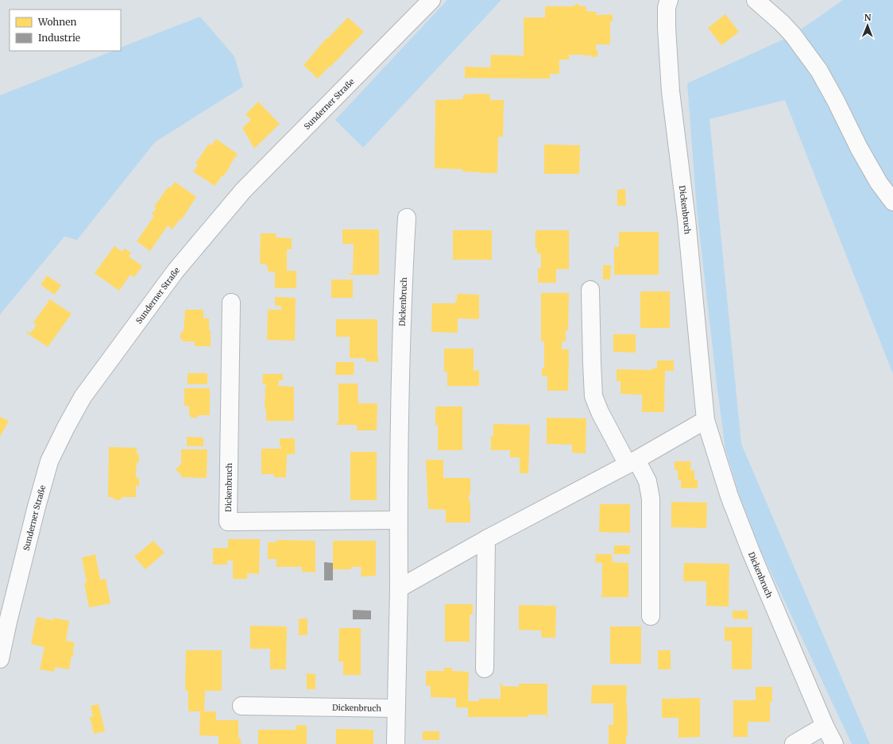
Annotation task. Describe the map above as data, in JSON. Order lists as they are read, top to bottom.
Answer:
{
  "streets": {
    "street": ["Sunderner Straße", "Dickenbruch"]
  },
  "legend": ["Wohnen", "Industrie"],
  "north": "top"
}
